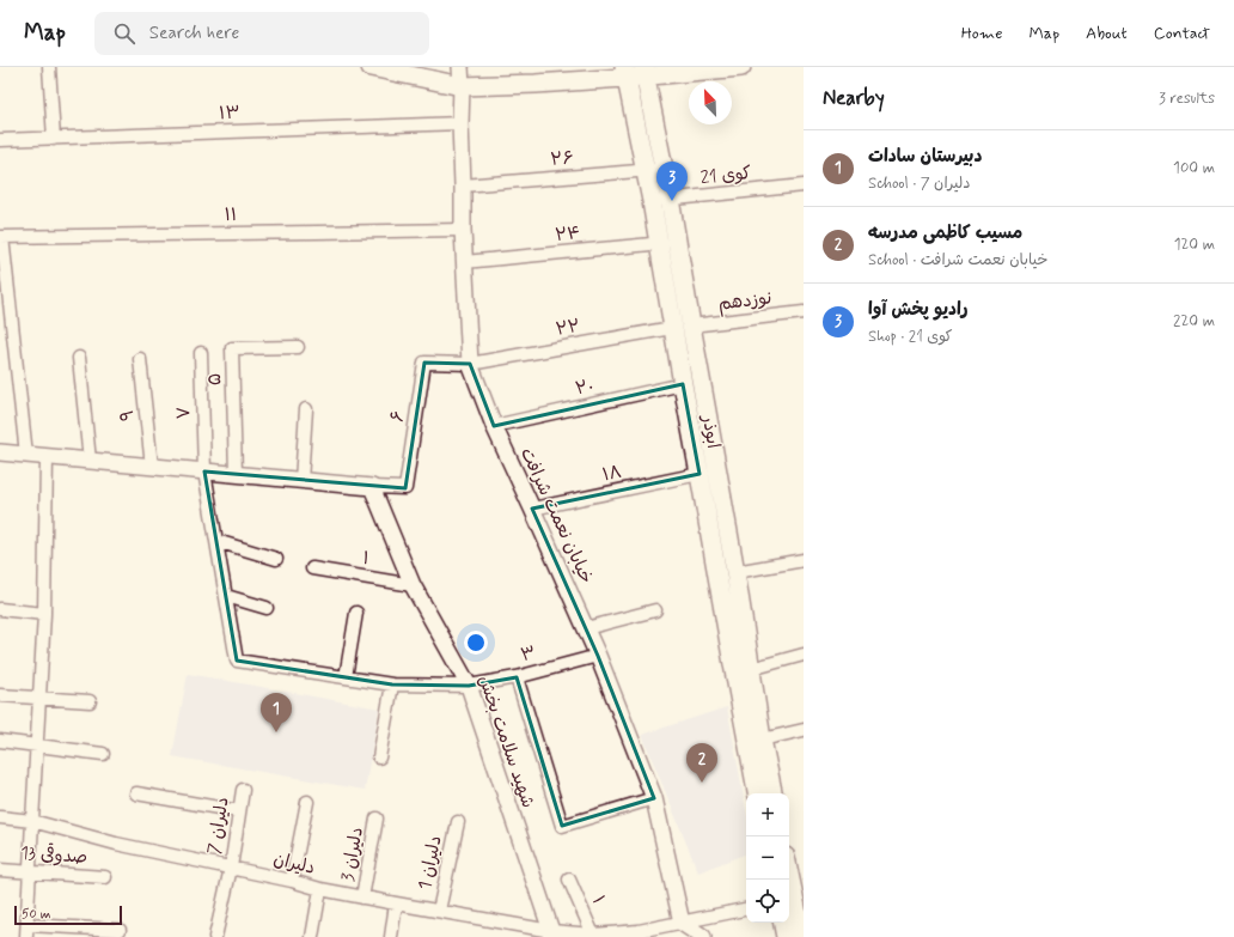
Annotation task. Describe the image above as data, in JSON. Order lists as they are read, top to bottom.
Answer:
{
  "streets": {
    "main road": ["ابوذر"],
    "street": [
      "۱۳",
      "۲۶",
      "کوی 21",
      "۱۱",
      "۲۴",
      "نوزدهم",
      "۲۲",
      "۵",
      "۲۰",
      "۷",
      "۹",
      "۶",
      "۱۸",
      "خیابان نعمت شرافت",
      "۱",
      "۳",
      "شهید سلامت بخش",
      "دلیران 7",
      "دلیران 3",
      "صدوقی 13",
      "دلیران 1",
      "دلیران"
    ]
  },
  "crossings": [
    ["۱۳", "خیابان نعمت شرافت"],
    ["۲۶", "ابوذر"],
    ["۲۶", "خیابان نعمت شرافت"],
    ["کوی 21", "ابوذر"],
    ["۱۱", "خیابان نعمت شرافت"],
    ["۲۴", "ابوذر"],
    ["۲۴", "خیابان نعمت شرافت"],
    ["نوزدهم", "ابوذر"],
    ["۲۲", "۶"],
    ["۲۲", "ابوذر"],
    ["۲۲", "خیابان نعمت شرافت"],
    ["۲۰", "ابوذر"],
    ["۲۰", "خیابان نعمت شرافت"],
    ["۷", "۳"],
    ["۶", "خیابان نعمت شرافت"],
    ["۶", "شهید سلامت بخش"],
    ["ابوذر", "۱۸"],
    ["۱۸", "خیابان نعمت شرافت"],
    ["خیابان نعمت شرافت", "۳"],
    ["خیابان نعمت شرافت", "دلیران"],
    ["۱", "شهید سلامت بخش"],
    ["۱", "دلیران"],
    ["۳", "شهید سلامت بخش"],
    ["شهید سلامت بخش", "دلیران"],
    ["دلیران 7", "دلیران"],
    ["دلیران 3", "دلیران"],
    ["دلیران 1", "دلیران"]
  ],
  "scale_bar": "50 m",
  "north": "top left",
  "page": {
    "header": "Map",
    "search": "Search here",
    "nav": [
      "Home",
      "Map",
      "About",
      "Contact"
    ],
    "heading": ["Nearby", "3 results"],
    "list": [
      {
        "mark": "1",
        "name": "دبیرستان سادات",
        "note": "School · دلیران 7",
        "value": "100 m"
      },
      {
        "mark": "2",
        "name": "مسیب کاظمی مدرسه",
        "note": "School · خیابان نعمت شرافت",
        "value": "120 m"
      },
      {
        "mark": "3",
        "name": "رادیو پخش آوا",
        "note": "Shop · کوی 21",
        "value": "220 m"
      }
    ],
    "pins": ["3", "1", "2"],
    "map_buttons": ["+", "−"],
    "scale": "50 m"
  }
}
